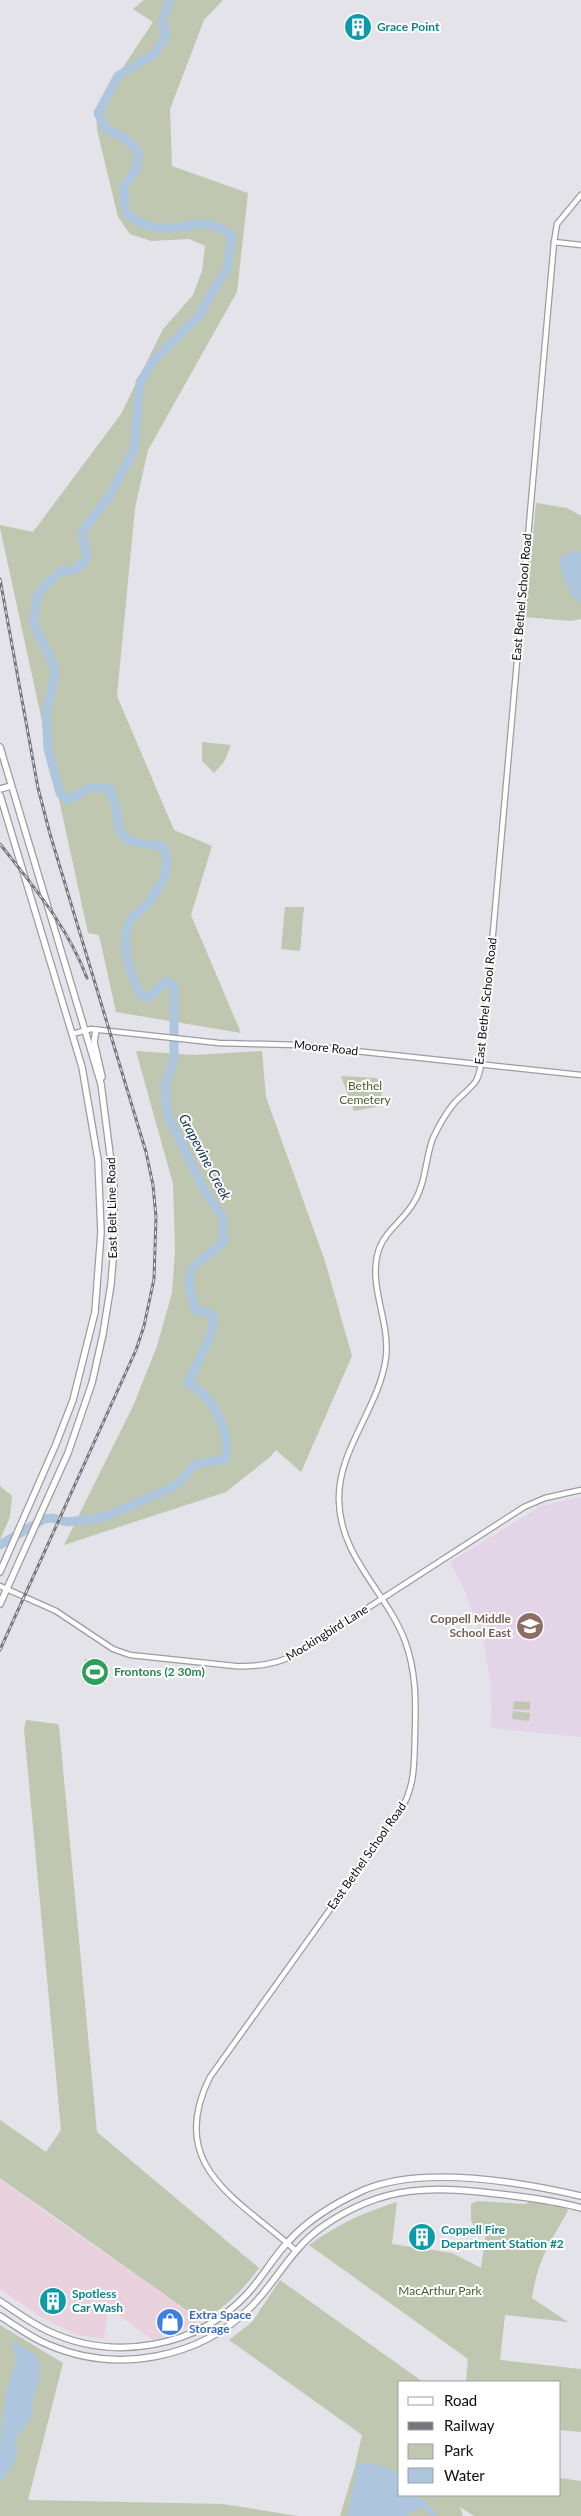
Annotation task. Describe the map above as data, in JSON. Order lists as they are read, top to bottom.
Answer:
{
  "streets": {
    "main road": ["East Belt Line Road"],
    "street": ["East Bethel School Road", "Moore Road", "Mockingbird Lane"]
  },
  "crossings": [
    ["East Bethel School Road", "Moore Road"],
    ["East Bethel School Road", "Mockingbird Lane"],
    ["Moore Road", "East Belt Line Road"],
    ["East Belt Line Road", "Mockingbird Lane"]
  ],
  "water": ["Grapevine Creek"],
  "parks": ["Bethel Cemetery", "MacArthur Park"],
  "places": {
    "building": ["Grace Point", "Coppell Fire Department Station #2", "Spotless Car Wash"],
    "school or university": ["Coppell Middle School East"],
    "sports": ["Frontons (2 30m)"],
    "shop": ["Extra Space Storage"]
  },
  "legend": [
    "Road",
    "Railway",
    "Park",
    "Water"
  ]
}
